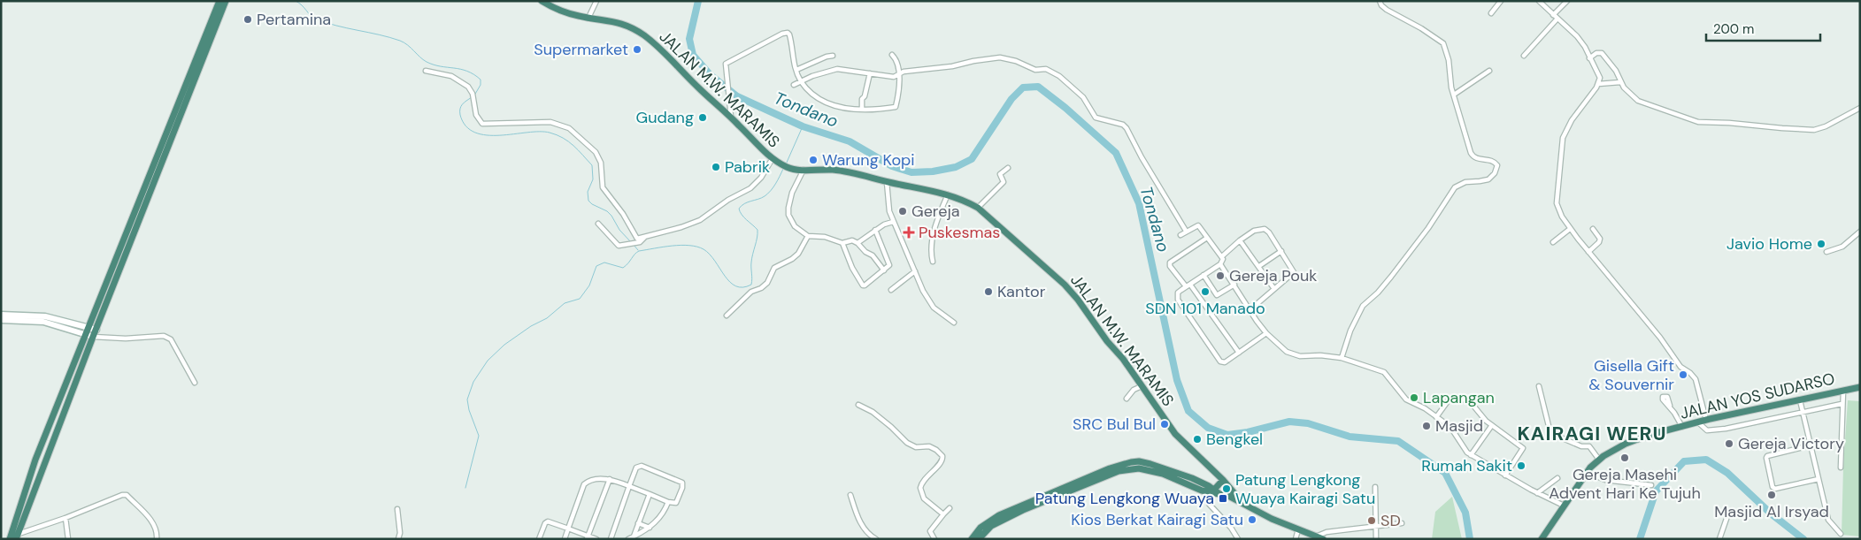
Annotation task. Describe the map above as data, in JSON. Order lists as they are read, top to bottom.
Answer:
{
  "streets": {
    "highway": ["JALAN M.W. MARAMIS", "JALAN YOS SUDARSO"]
  },
  "districts": ["KAIRAGI WERU"],
  "water": ["Tondano"],
  "places": {
    "other": [
      "Pertamina",
      "Supermarket",
      "Gudang",
      "Warung Kopi",
      "Pabrik",
      "Gereja",
      "Javio Home",
      "Gereja Pouk",
      "Kantor",
      "SDN 101 Manado",
      "Gisella Gift & Souvernir",
      "Lapangan",
      "SRC Bul Bul",
      "Masjid",
      "Bengkel",
      "Gereja Victory",
      "Gereja Masehi Advent Hari Ke Tujuh",
      "Rumah Sakit",
      "Patung Lengkong Wuaya Kairagi Satu",
      "Masjid Al Irsyad",
      "Kios Berkat Kairagi Satu",
      "SD"
    ],
    "health": ["Puskesmas"],
    "transit": ["Patung Lengkong Wuaya"]
  },
  "scale_bar": "200 m"
}
